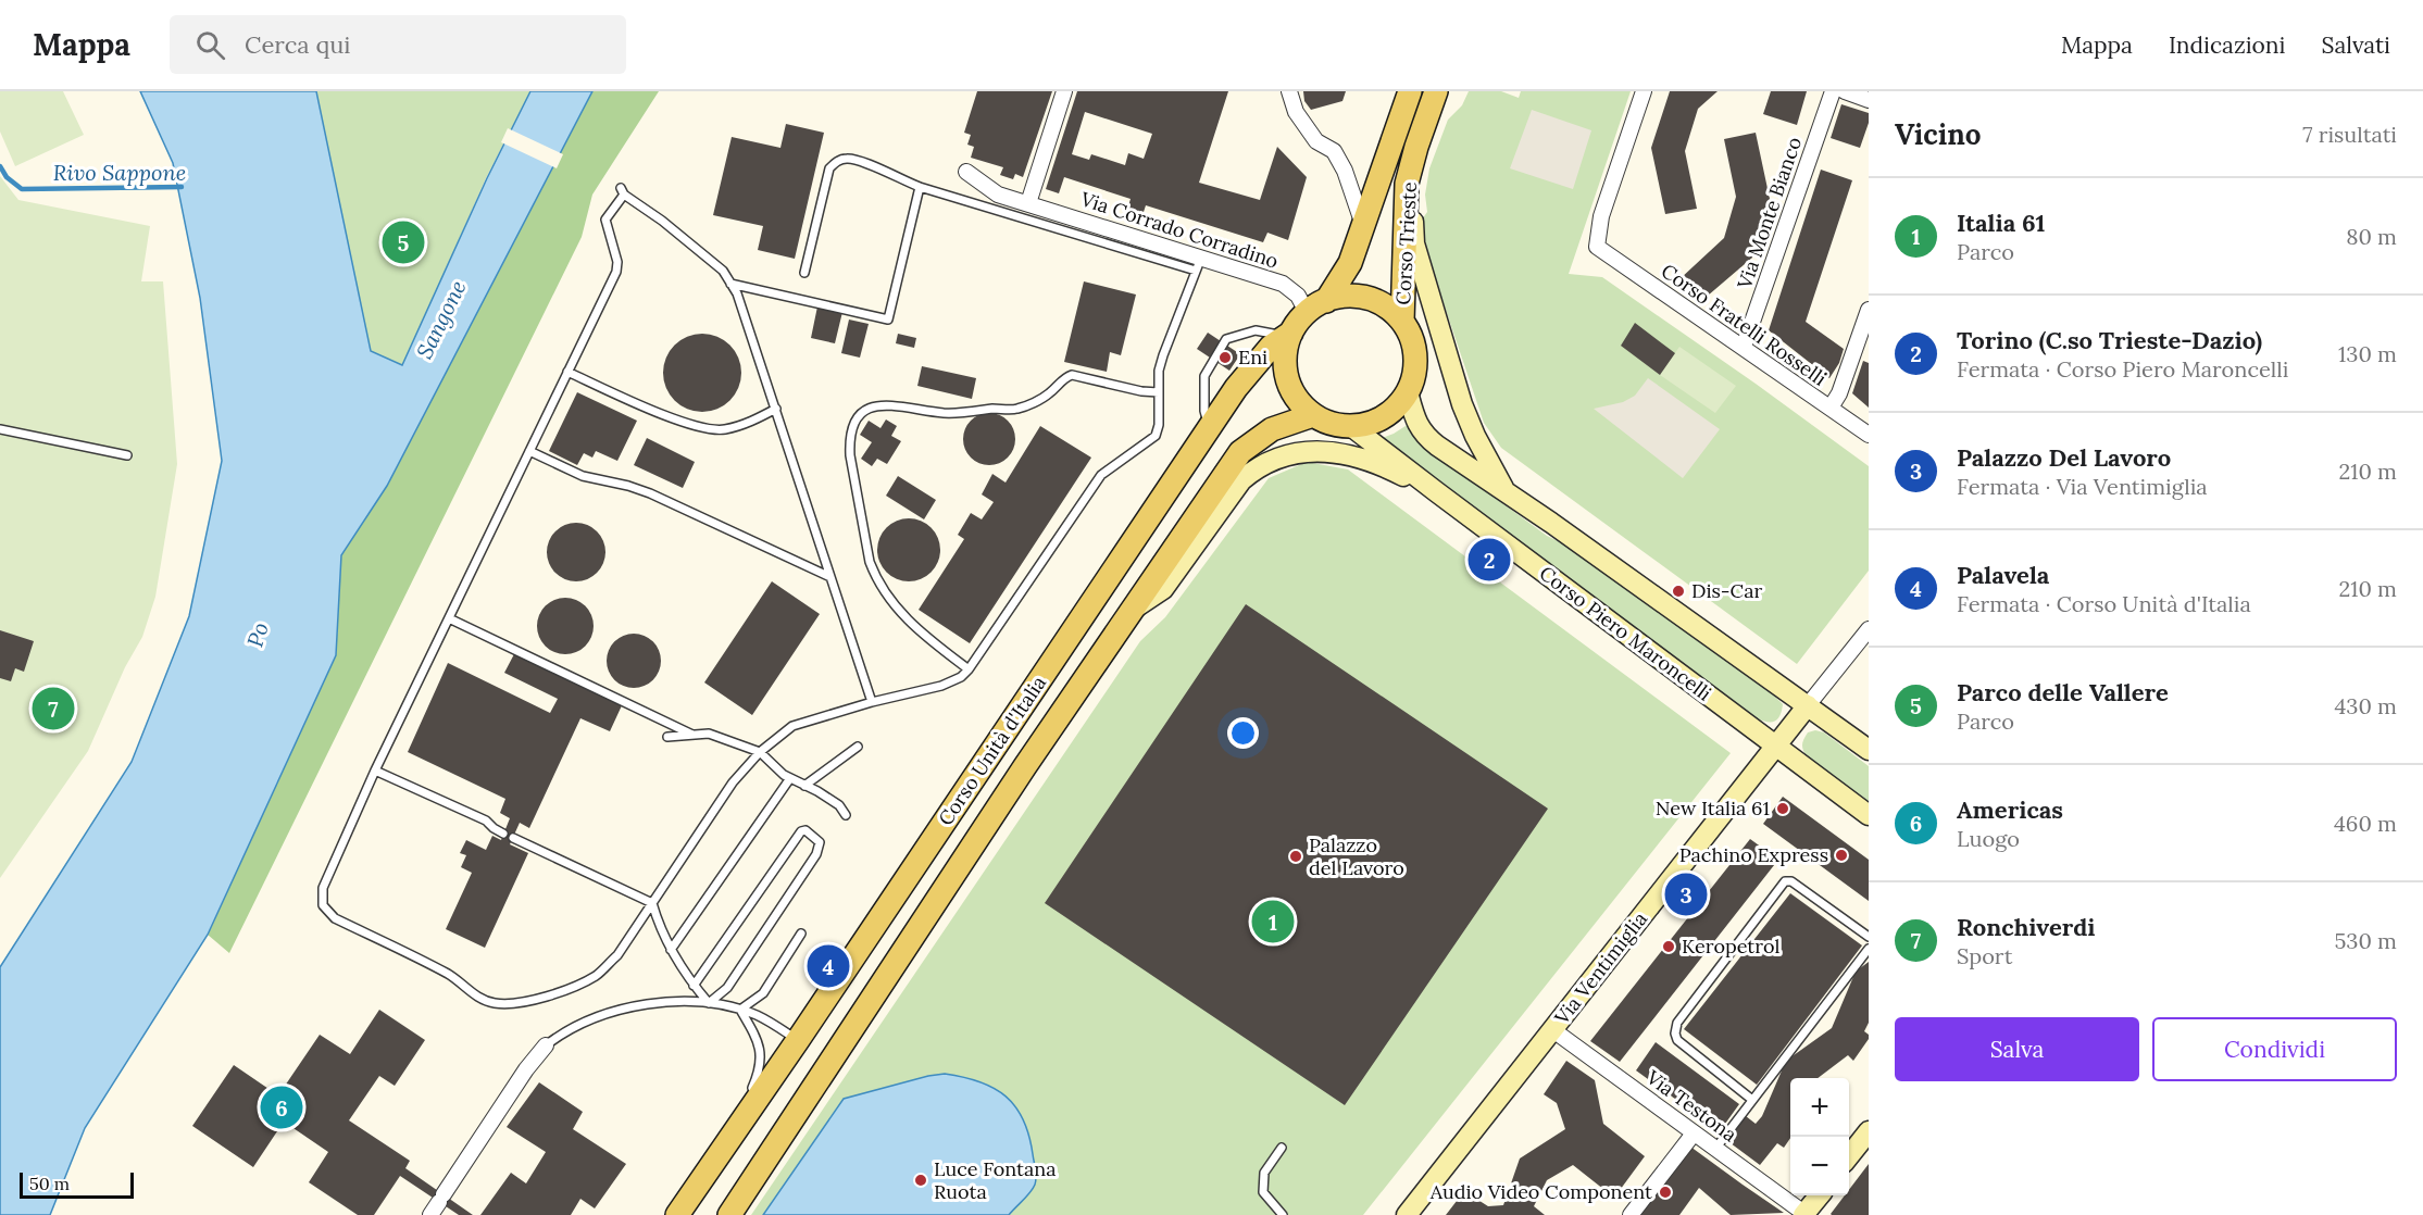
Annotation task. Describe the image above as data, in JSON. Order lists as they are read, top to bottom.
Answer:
{
  "streets": {
    "main road": [
      "Corso Trieste",
      "Corso Piero Maroncelli",
      "Corso Unità d'Italia",
      "Via Ventimiglia"
    ],
    "street": [
      "Via Monte Bianco",
      "Via Corrado Corradino",
      "Corso Fratelli Rosselli",
      "Via Testona"
    ]
  },
  "crossings": [
    ["Via Monte Bianco", "Corso Fratelli Rosselli"],
    ["Via Corrado Corradino", "Corso Trieste"],
    ["Via Corrado Corradino", "Corso Piero Maroncelli"],
    ["Via Corrado Corradino", "Corso Unità d'Italia"],
    ["Corso Trieste", "Corso Piero Maroncelli"],
    ["Corso Trieste", "Corso Unità d'Italia"],
    ["Corso Piero Maroncelli", "Corso Unità d'Italia"],
    ["Corso Piero Maroncelli", "Via Ventimiglia"],
    ["Via Ventimiglia", "Via Testona"]
  ],
  "water": ["Rivo Sappone", "Sangone", "Po"],
  "places": [
    "Eni",
    "Dis-Car",
    "New Italia 61",
    "Pachino Express",
    "Palazzo del Lavoro",
    "Keropetrol",
    "Luce Fontana Ruota",
    "Audio Video Component"
  ],
  "scale_bar": "50 m",
  "page": {
    "header": "Mappa",
    "search": "Cerca qui",
    "nav": ["Mappa", "Indicazioni", "Salvati"],
    "heading": ["Vicino", "7 risultati"],
    "list": [
      {
        "mark": "1",
        "name": "Italia 61",
        "note": "Parco",
        "value": "80 m"
      },
      {
        "mark": "2",
        "name": "Torino (C.so Trieste-Dazio)",
        "note": "Fermata · Corso Piero Maroncelli",
        "value": "130 m"
      },
      {
        "mark": "3",
        "name": "Palazzo Del Lavoro",
        "note": "Fermata · Via Ventimiglia",
        "value": "210 m"
      },
      {
        "mark": "4",
        "name": "Palavela",
        "note": "Fermata · Corso Unità d'Italia",
        "value": "210 m"
      },
      {
        "mark": "5",
        "name": "Parco delle Vallere",
        "note": "Parco",
        "value": "430 m"
      },
      {
        "mark": "6",
        "name": "Americas",
        "note": "Luogo",
        "value": "460 m"
      },
      {
        "mark": "7",
        "name": "Ronchiverdi",
        "note": "Sport",
        "value": "530 m"
      }
    ],
    "pins": [
      "5",
      "2",
      "7",
      "3",
      "1",
      "4",
      "6"
    ],
    "buttons": ["Salva", "Condividi"],
    "map_buttons": ["+", "−"],
    "scale": "50 m"
  }
}
